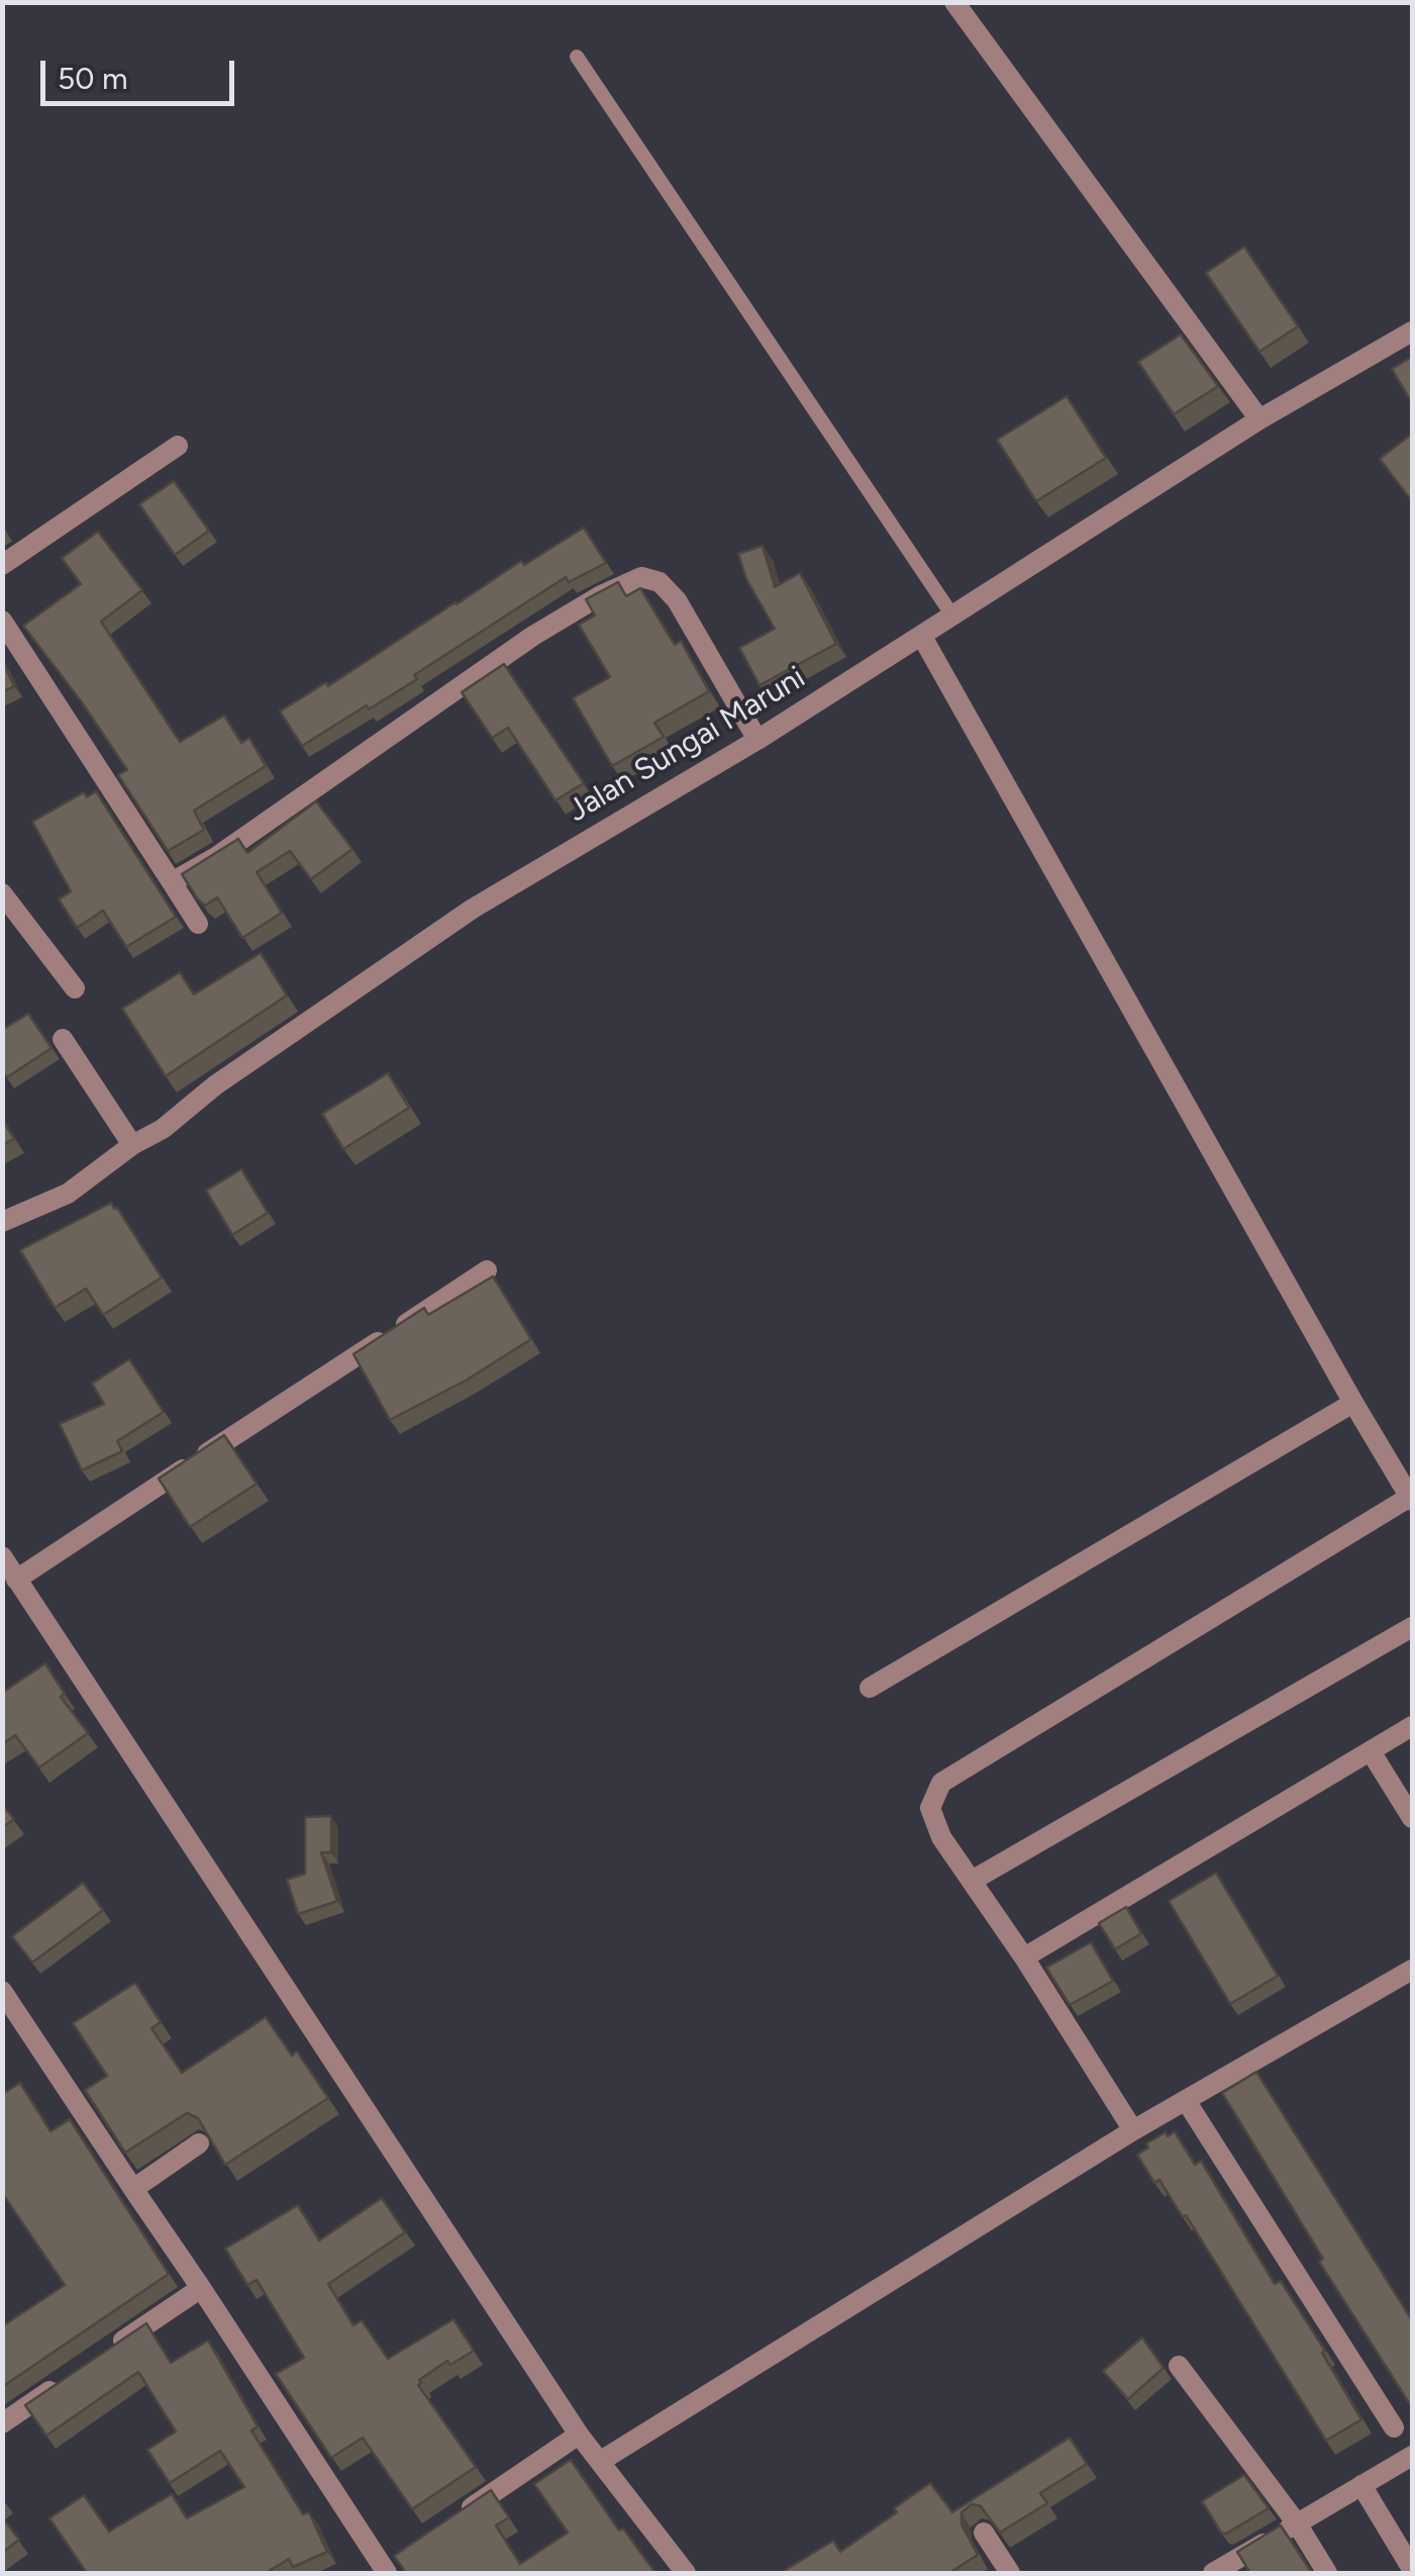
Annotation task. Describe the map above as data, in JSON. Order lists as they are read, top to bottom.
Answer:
{
  "streets": {
    "street": ["Jalan Sungai Maruni"]
  },
  "scale_bar": "50 m"
}
